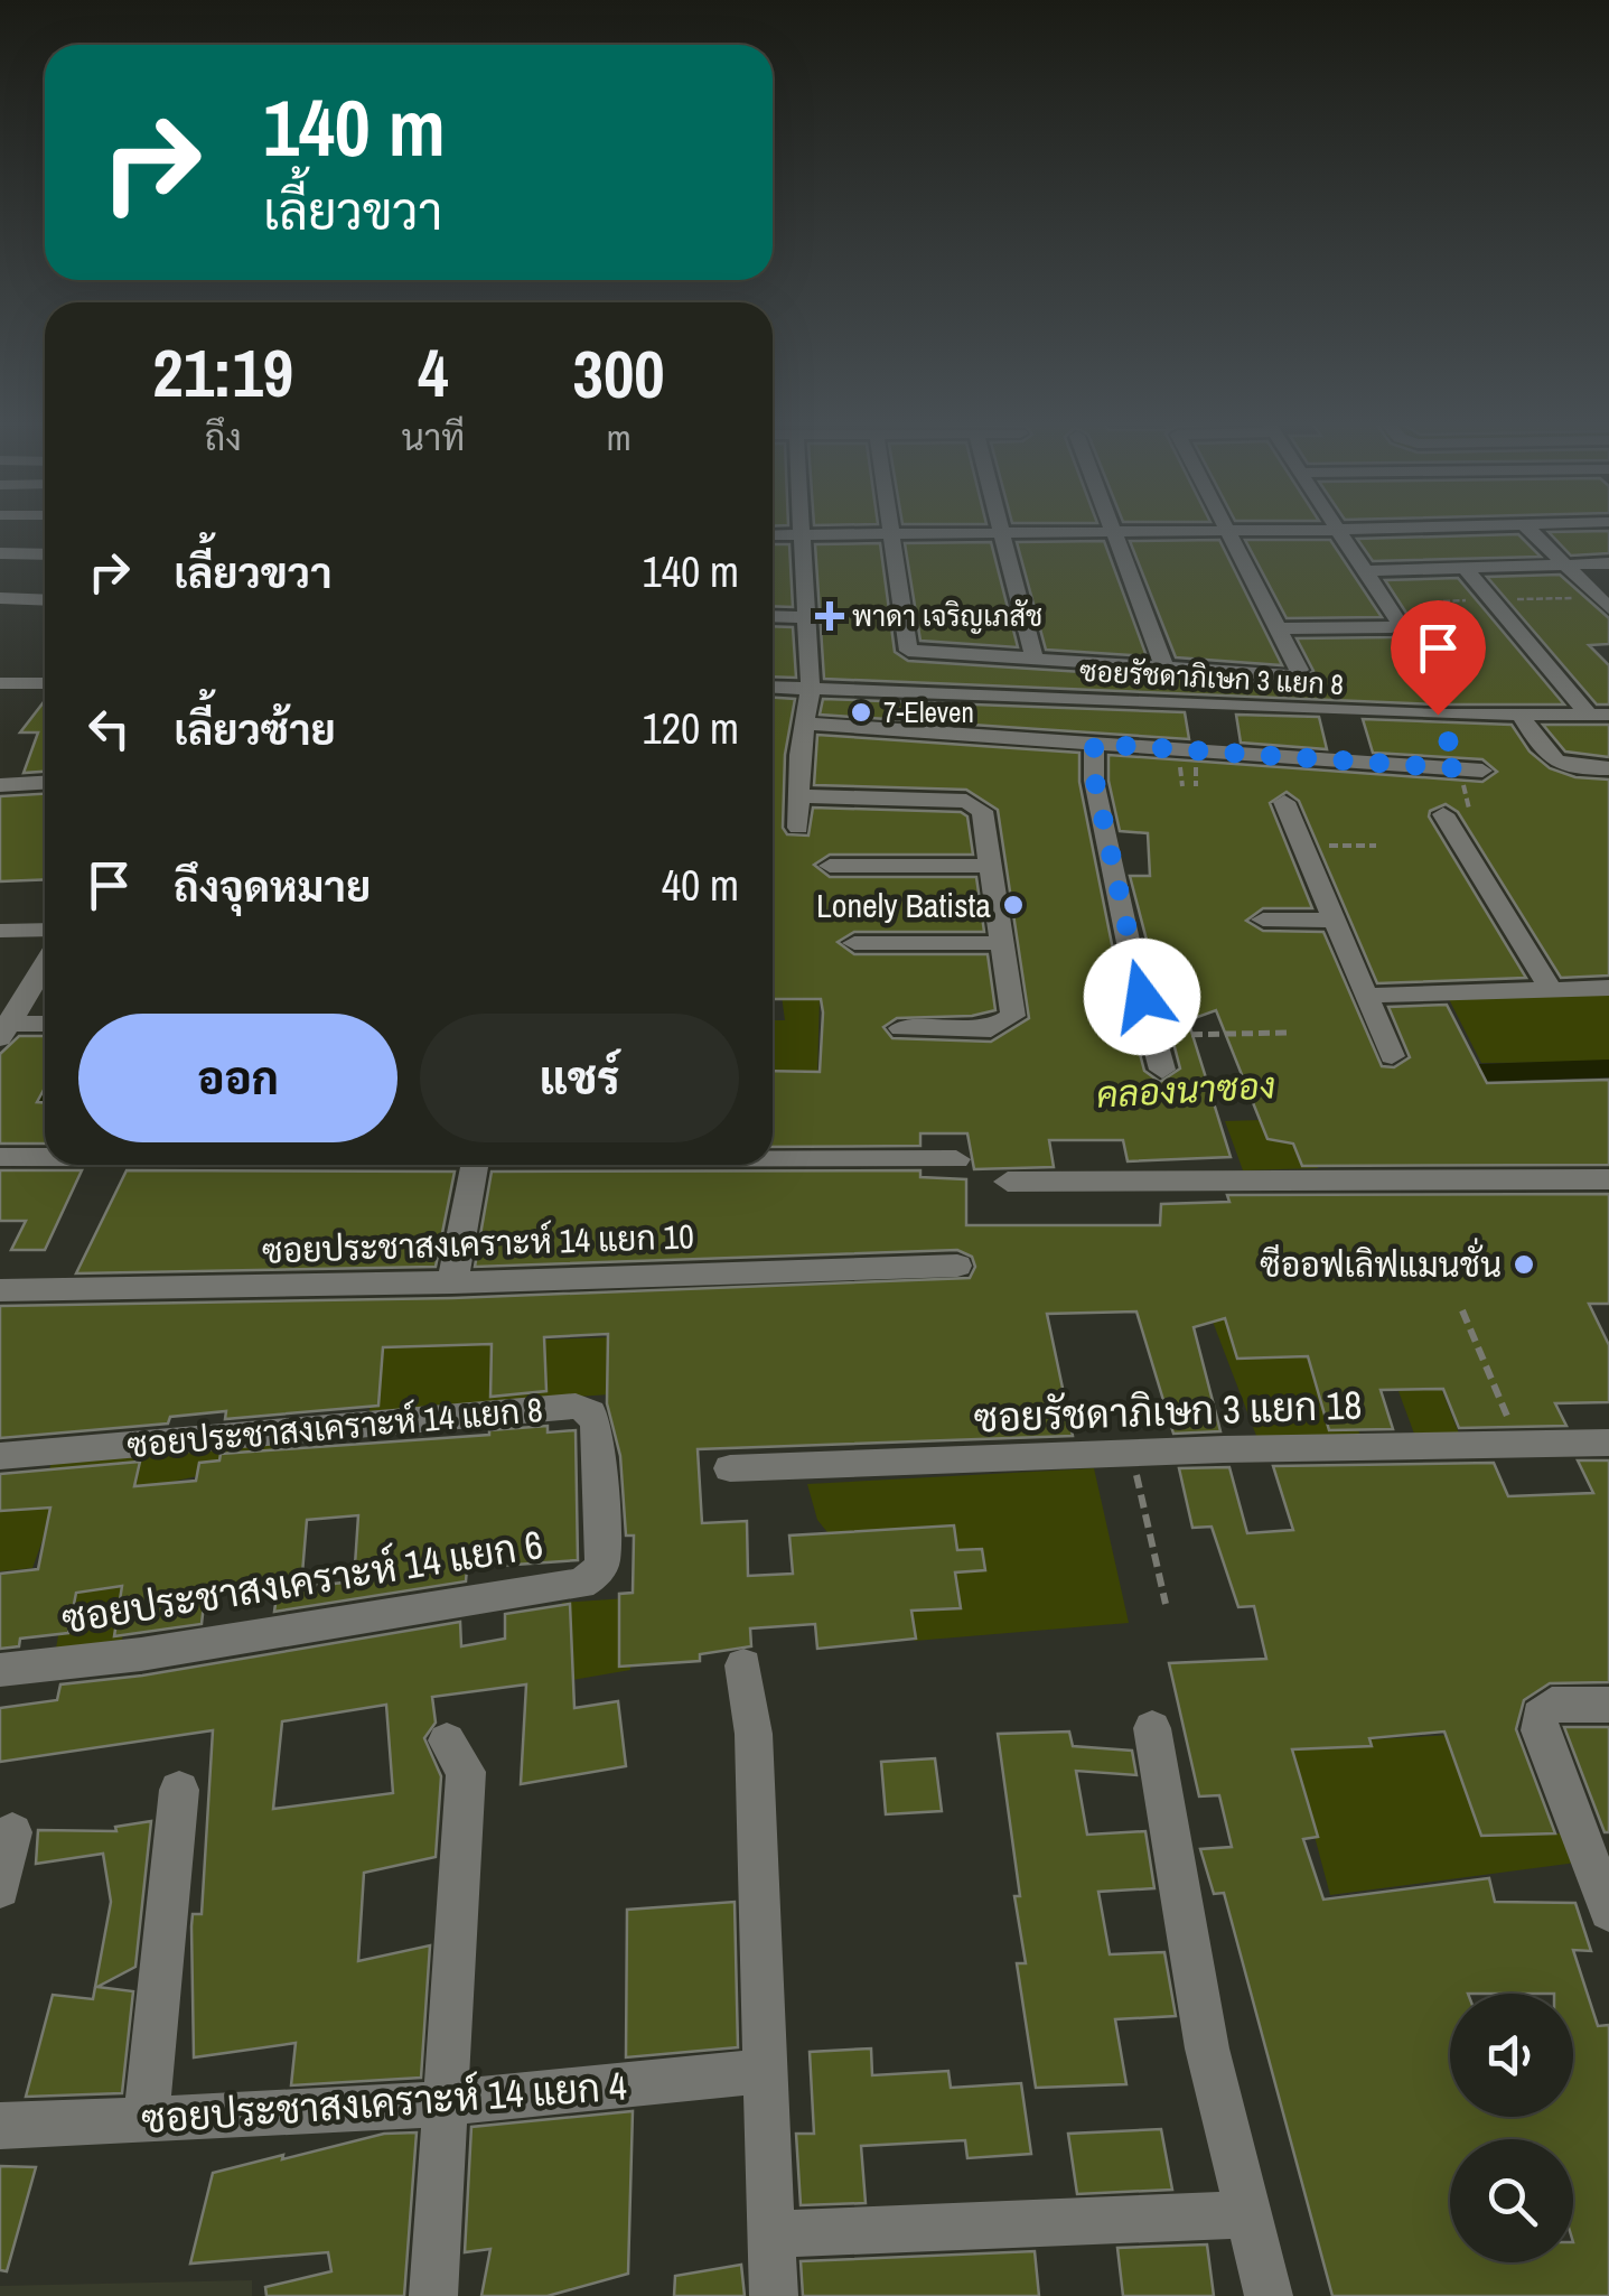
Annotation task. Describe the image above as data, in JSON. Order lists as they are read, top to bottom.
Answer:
{
  "streets": {
    "street": [
      "ซอยรัชดาภิเษก 3 แยก 8",
      "ซอยประชาสงเคราะห์ 14 แยก 10",
      "ซอยรัชดาภิเษก 3 แยก 18",
      "ซอยประชาสงเคราะห์ 14 แยก 8",
      "ซอยประชาสงเคราะห์ 14 แยก 6",
      "ซอยประชาสงเคราะห์ 14 แยก 4"
    ]
  },
  "crossings": [
    ["ซอยประชาสงเคราะห์ 14 แยก 8", "ซอยประชาสงเคราะห์ 14 แยก 6"]
  ],
  "water": ["คลองนาซอง"],
  "places": {
    "health": ["พาดา เจริญเภสัช"],
    "other": ["7-Eleven", "Lonely Batista", "ซีออฟเลิฟแมนชั่น"]
  },
  "page": {
    "turn": ["140 m", "เลี้ยวขวา"],
    "eta": [
      "21:19",
      "ถึง",
      "4",
      "นาที",
      "300",
      "m"
    ],
    "list": [
      {
        "name": "เลี้ยวขวา",
        "value": "140 m"
      },
      {
        "name": "เลี้ยวซ้าย",
        "value": "120 m"
      },
      {
        "name": "ถึงจุดหมาย",
        "value": "40 m"
      }
    ],
    "buttons": ["ออก", "แชร์"]
  }
}
